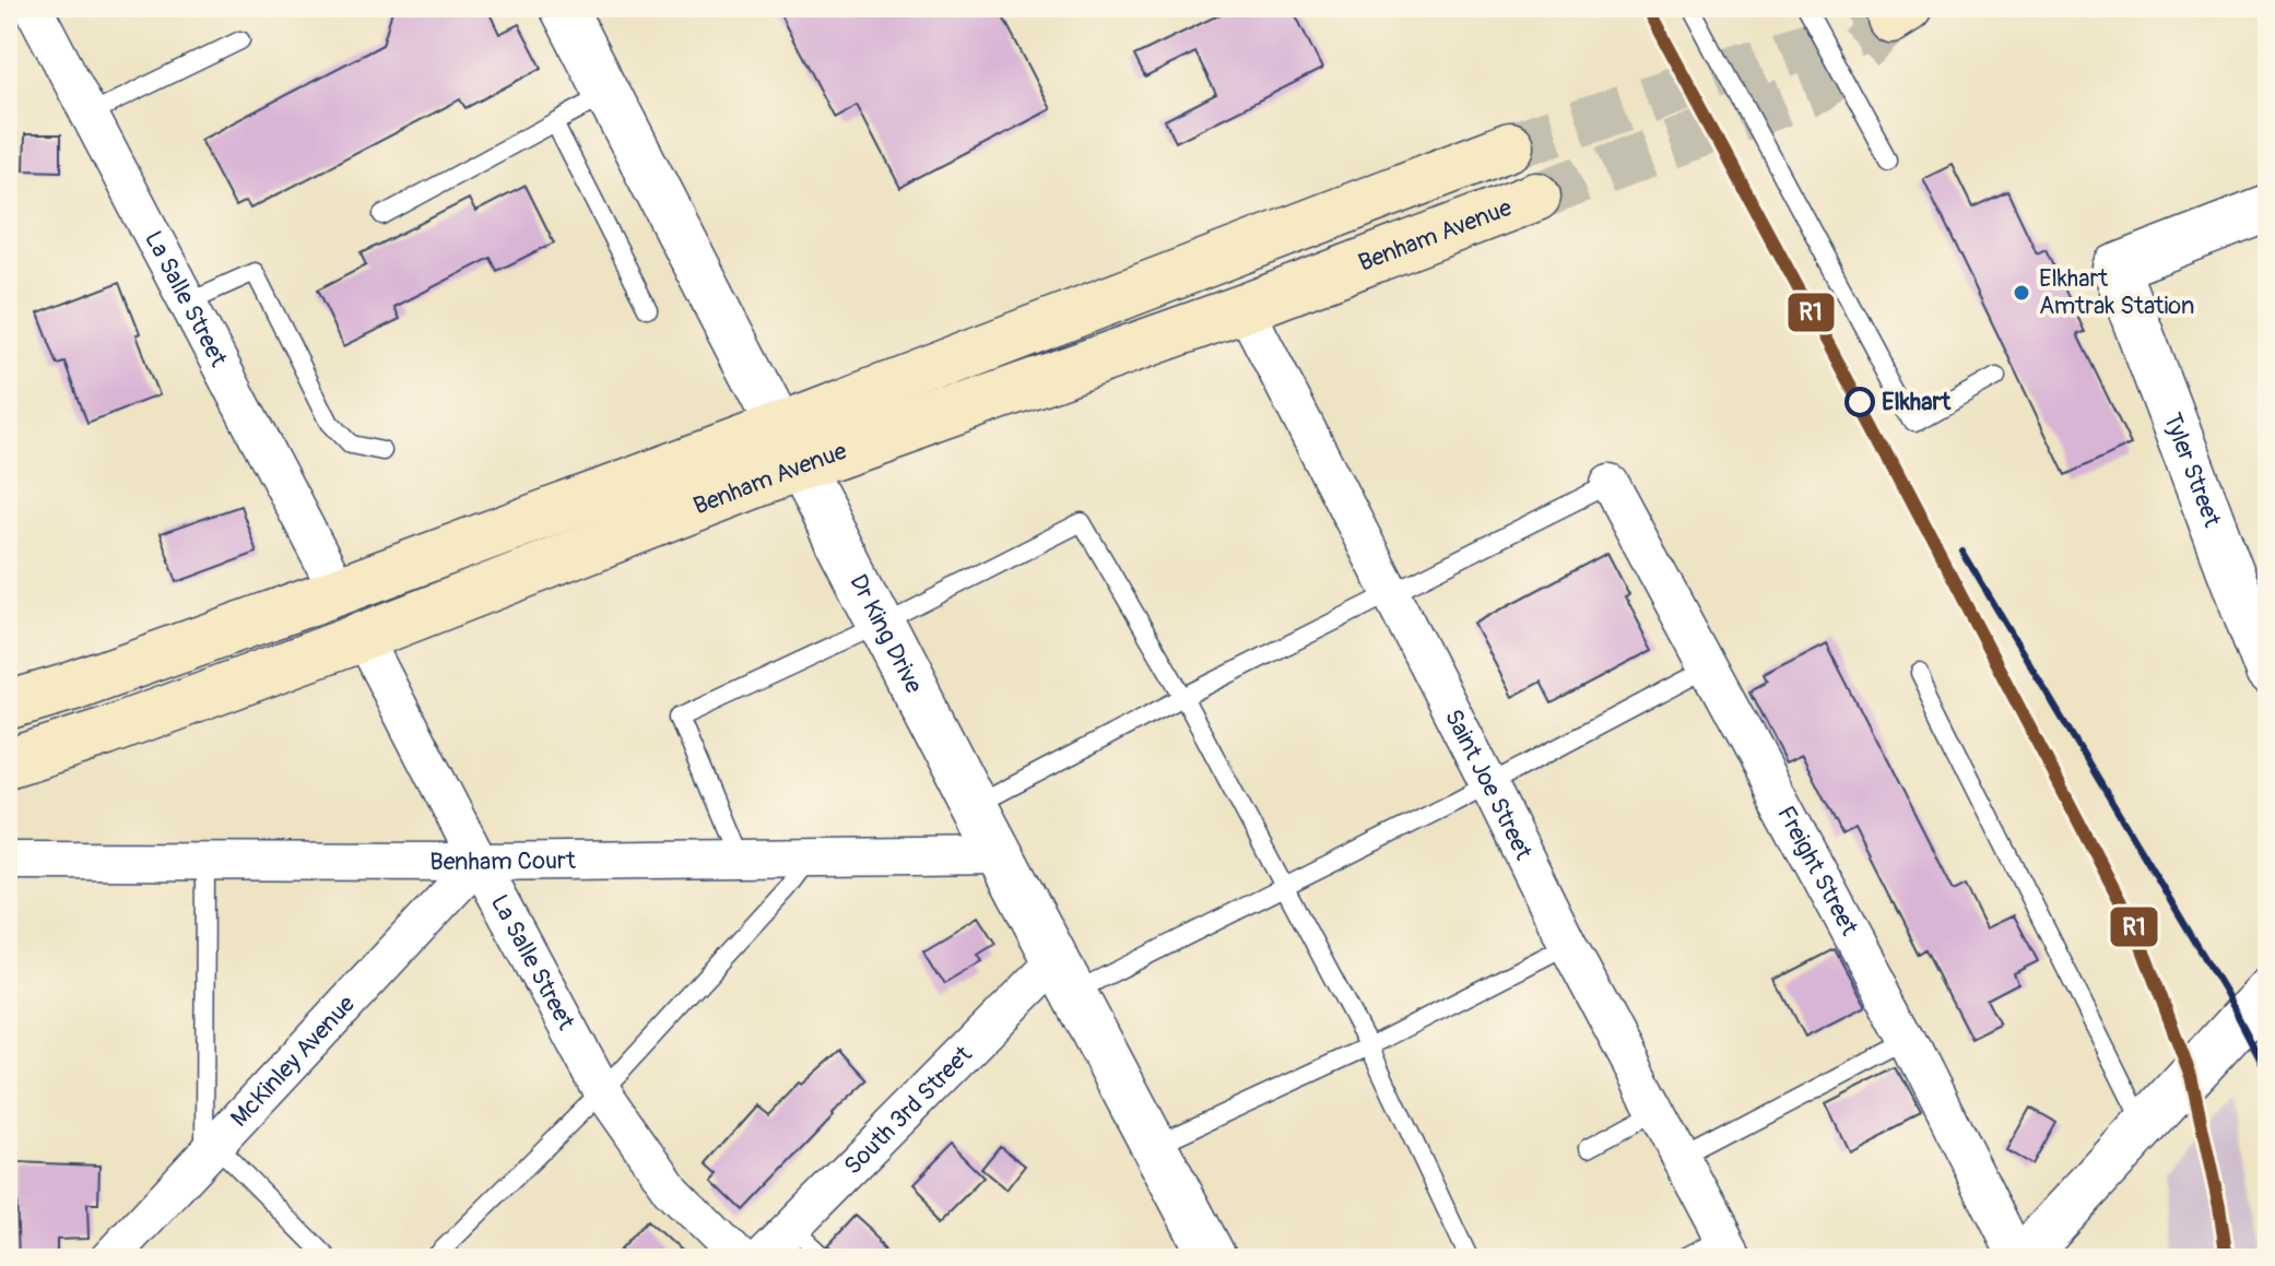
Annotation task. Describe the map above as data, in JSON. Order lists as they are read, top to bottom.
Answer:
{
  "streets": {
    "main road": ["Benham Avenue"],
    "street": [
      "La Salle Street",
      "Tyler Street",
      "Dr King Drive",
      "Saint Joe Street",
      "Benham Court",
      "Freight Street",
      "McKinley Avenue",
      "South 3rd Street"
    ]
  },
  "crossings": [
    ["Benham Avenue", "La Salle Street"],
    ["Benham Avenue", "Dr King Drive"],
    ["Benham Avenue", "Saint Joe Street"],
    ["La Salle Street", "Benham Court"],
    ["La Salle Street", "McKinley Avenue"],
    ["Dr King Drive", "Benham Court"],
    ["Dr King Drive", "South 3rd Street"],
    ["Benham Court", "McKinley Avenue"]
  ],
  "places": ["Elkhart Amtrak Station", "Elkhart"],
  "lines": ["transit line R1"]
}
